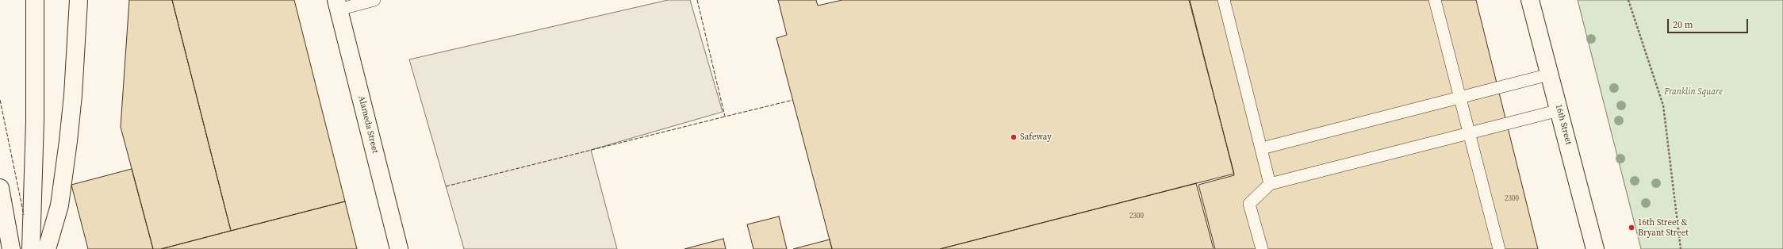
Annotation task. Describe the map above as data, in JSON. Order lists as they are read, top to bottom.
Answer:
{
  "streets": {
    "main road": ["Alameda Street", "16th Street"]
  },
  "parks": ["Franklin Square"],
  "places": ["Safeway", "16th Street & Bryant Street"],
  "house_numbers": ["2300", "2300"],
  "scale_bar": "20 m"
}
